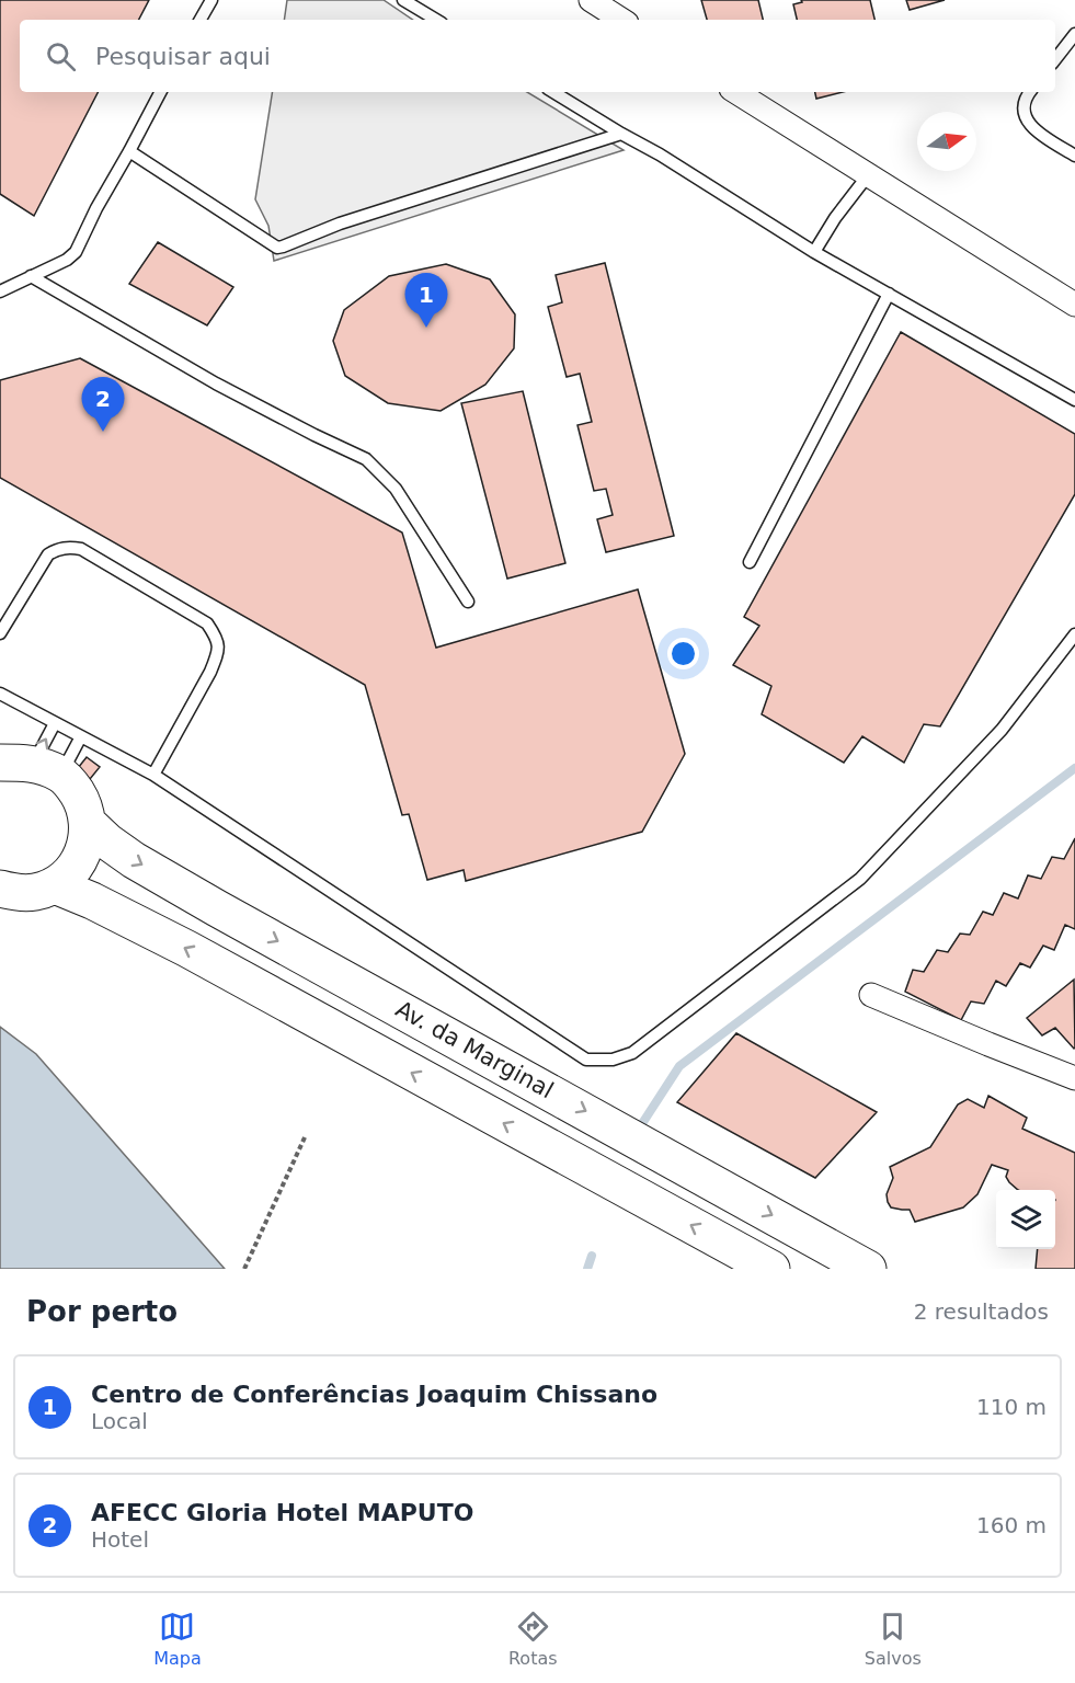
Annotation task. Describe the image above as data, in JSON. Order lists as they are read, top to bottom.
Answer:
{
  "streets": {
    "main road": ["Av. da Marginal"]
  },
  "north": "right",
  "page": {
    "search": "Pesquisar aqui",
    "pins": ["1", "2"],
    "heading": ["Por perto", "2 resultados"],
    "list": [
      {
        "mark": "1",
        "name": "Centro de Conferências Joaquim Chissano",
        "note": "Local",
        "value": "110 m"
      },
      {
        "mark": "2",
        "name": "AFECC Gloria Hotel MAPUTO",
        "note": "Hotel",
        "value": "160 m"
      }
    ],
    "nav": ["Mapa", "Rotas", "Salvos"]
  }
}
